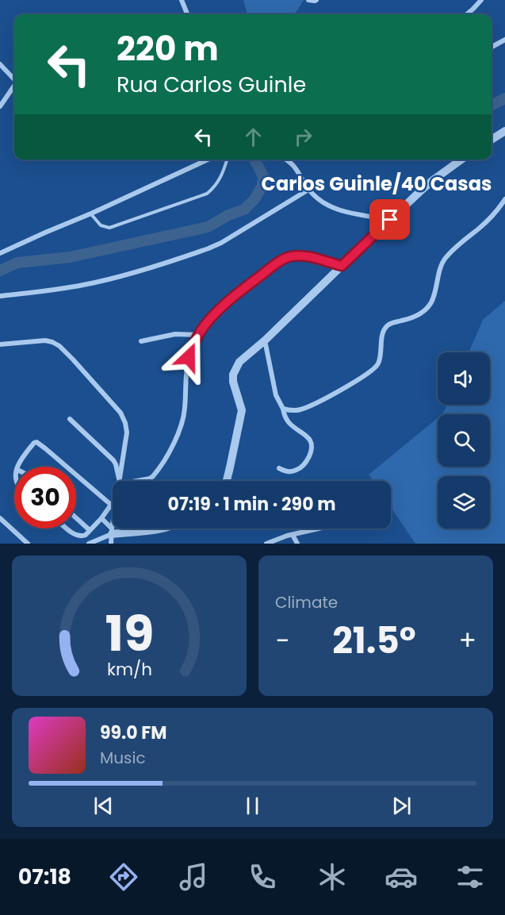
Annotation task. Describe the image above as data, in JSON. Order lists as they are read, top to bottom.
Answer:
{
  "districts": ["Carlos Guinle/40 Casas"],
  "page": {
    "turn": ["220 m", "Rua Carlos Guinle"],
    "limit": "30",
    "trip": "07:19 · 1 min · 290 m",
    "tile": "Climate",
    "heat": ["−", "21.5°", "+"],
    "song": ["99.0 FM", "Music"],
    "tabs": "07:18",
    "gauge": ["19", "km/h"]
  }
}
